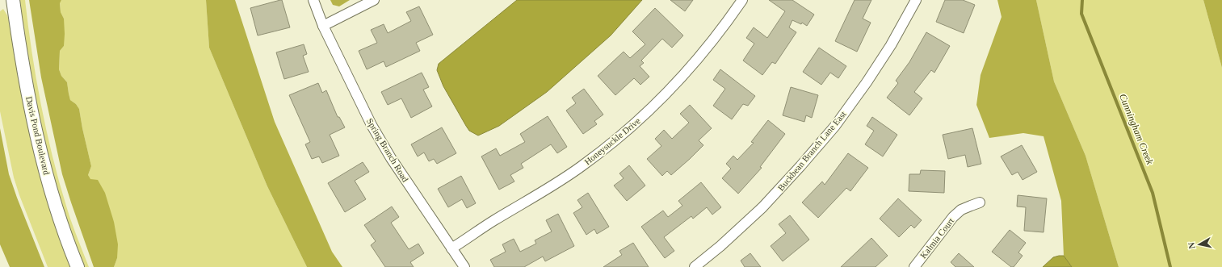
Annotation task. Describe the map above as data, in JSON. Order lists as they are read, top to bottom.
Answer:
{
  "streets": {
    "street": [
      "Davis Pond Boulevard",
      "Honeysuckle Drive",
      "Spring Branch Road",
      "Buckbean Branch Lane East",
      "Kalmia Court"
    ]
  },
  "crossings": [
    ["Honeysuckle Drive", "Spring Branch Road"]
  ],
  "water": ["Cunningham Creek"],
  "north": "left"
}
